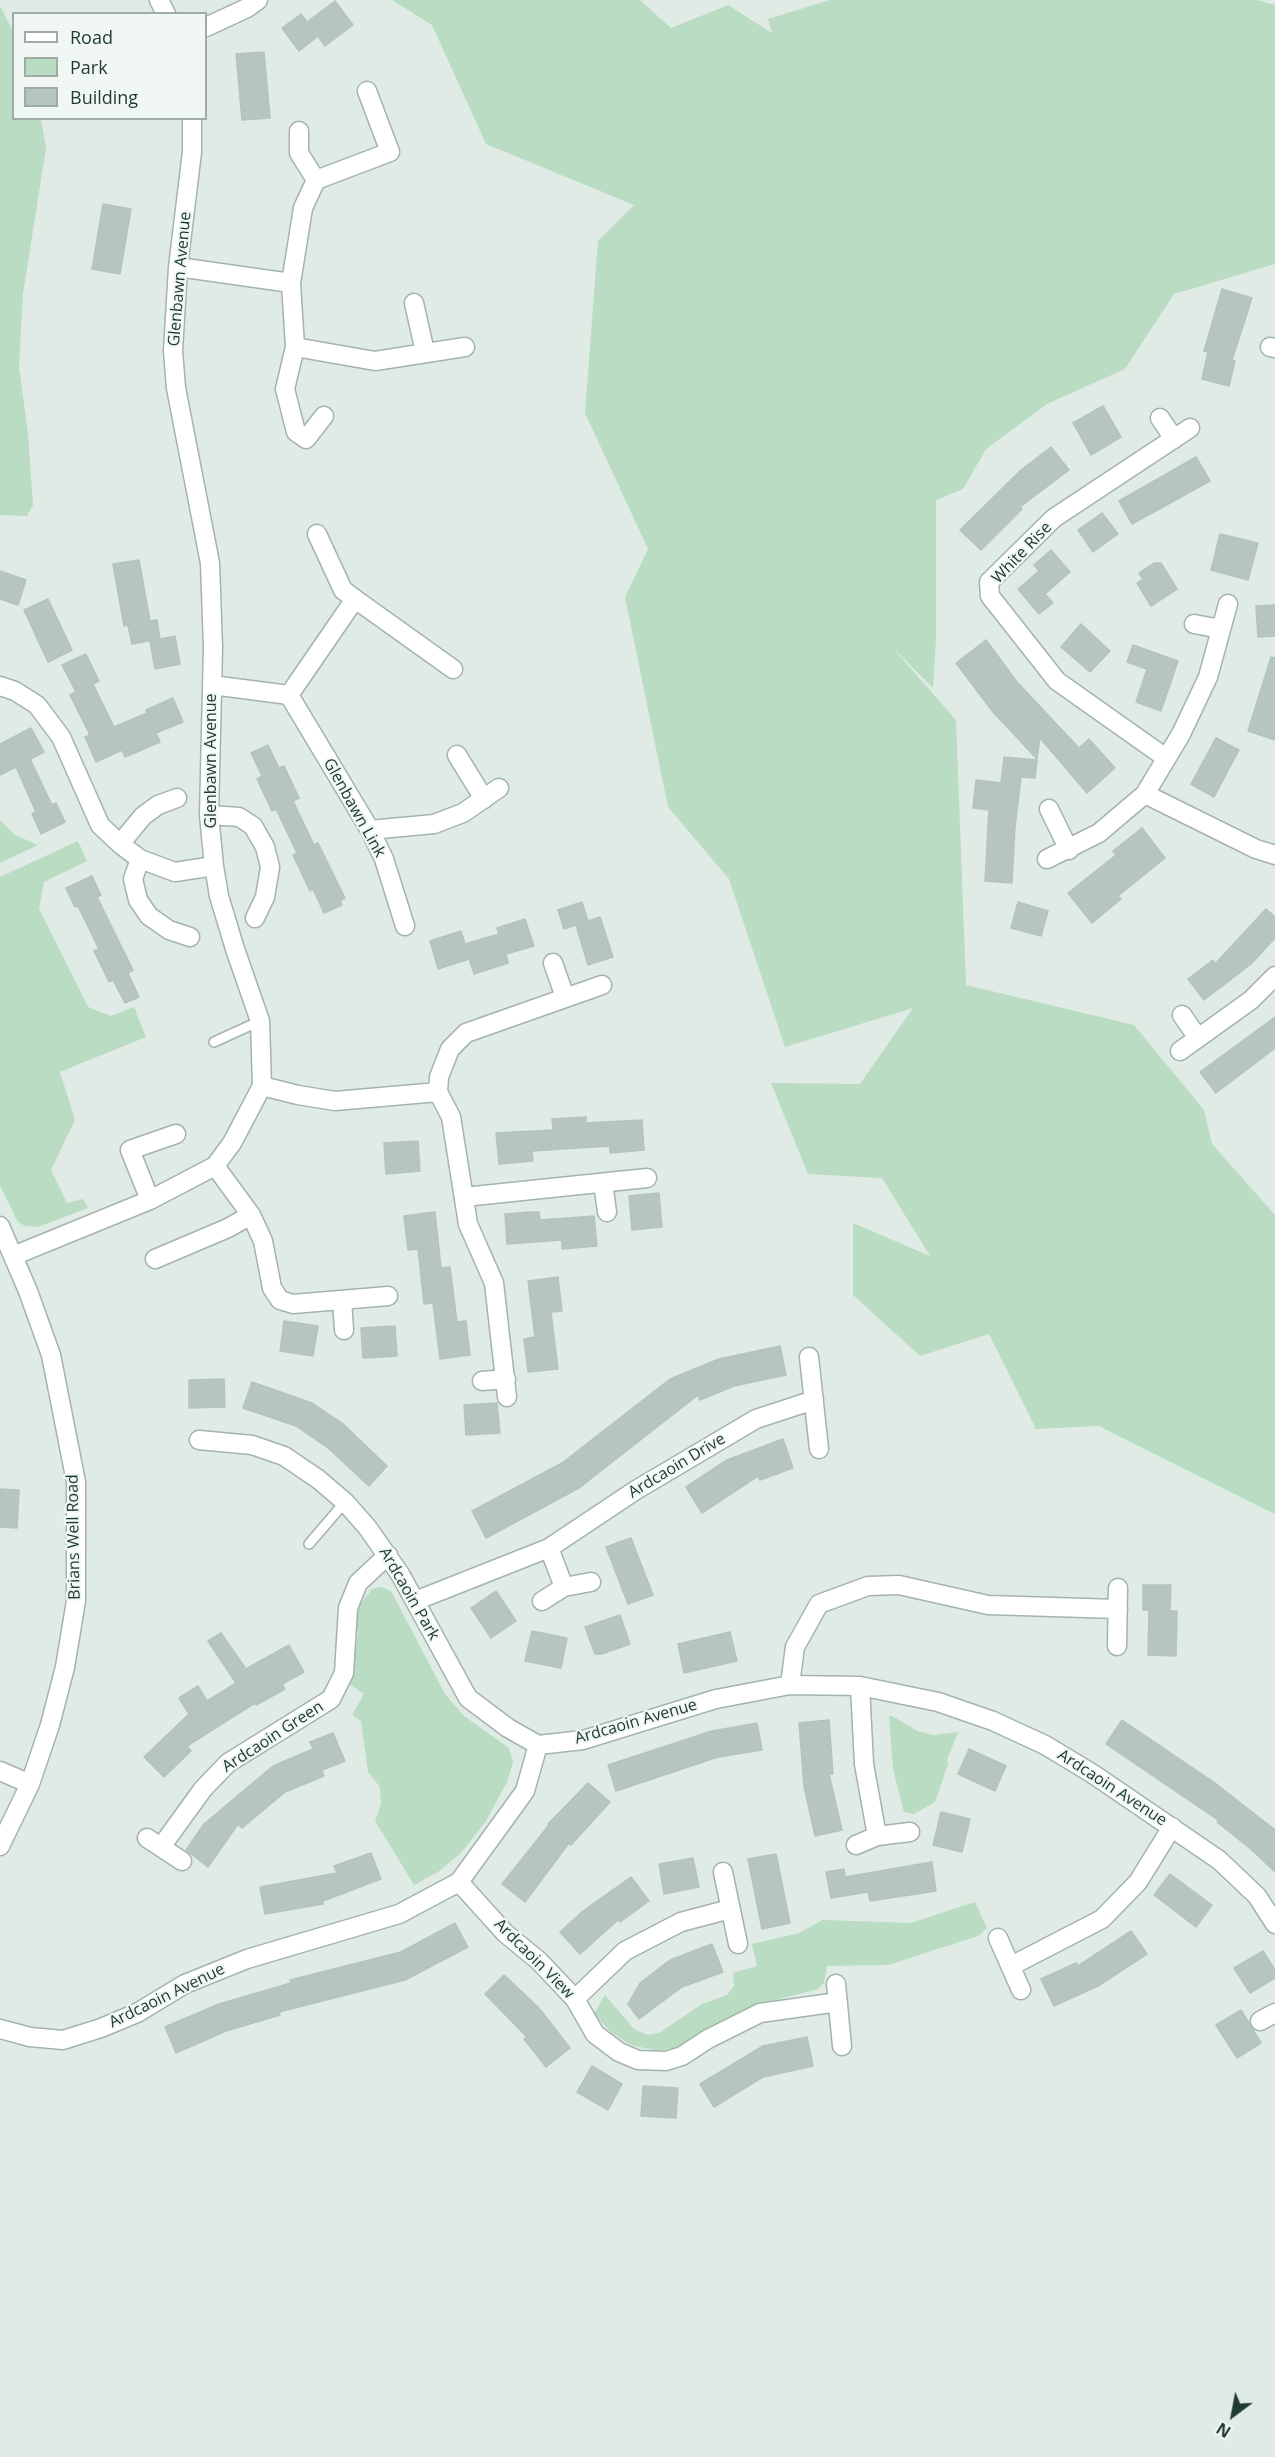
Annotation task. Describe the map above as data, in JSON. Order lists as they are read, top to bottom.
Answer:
{
  "streets": {
    "street": [
      "Glenbawn Avenue",
      "White Rise",
      "Glenbawn Link",
      "Ardcaoin Drive",
      "Brians Well Road",
      "Ardcaoin Park",
      "Ardcaoin Avenue",
      "Ardcaoin Green",
      "Ardcaoin View"
    ]
  },
  "crossings": [
    ["Glenbawn Avenue", "Brians Well Road"],
    ["Ardcaoin Drive", "Ardcaoin Park"],
    ["Ardcaoin Park", "Ardcaoin Avenue"],
    ["Ardcaoin Park", "Ardcaoin Green"],
    ["Ardcaoin Avenue", "Ardcaoin View"]
  ],
  "legend": ["Road", "Park", "Building"],
  "north": "bottom left"
}
